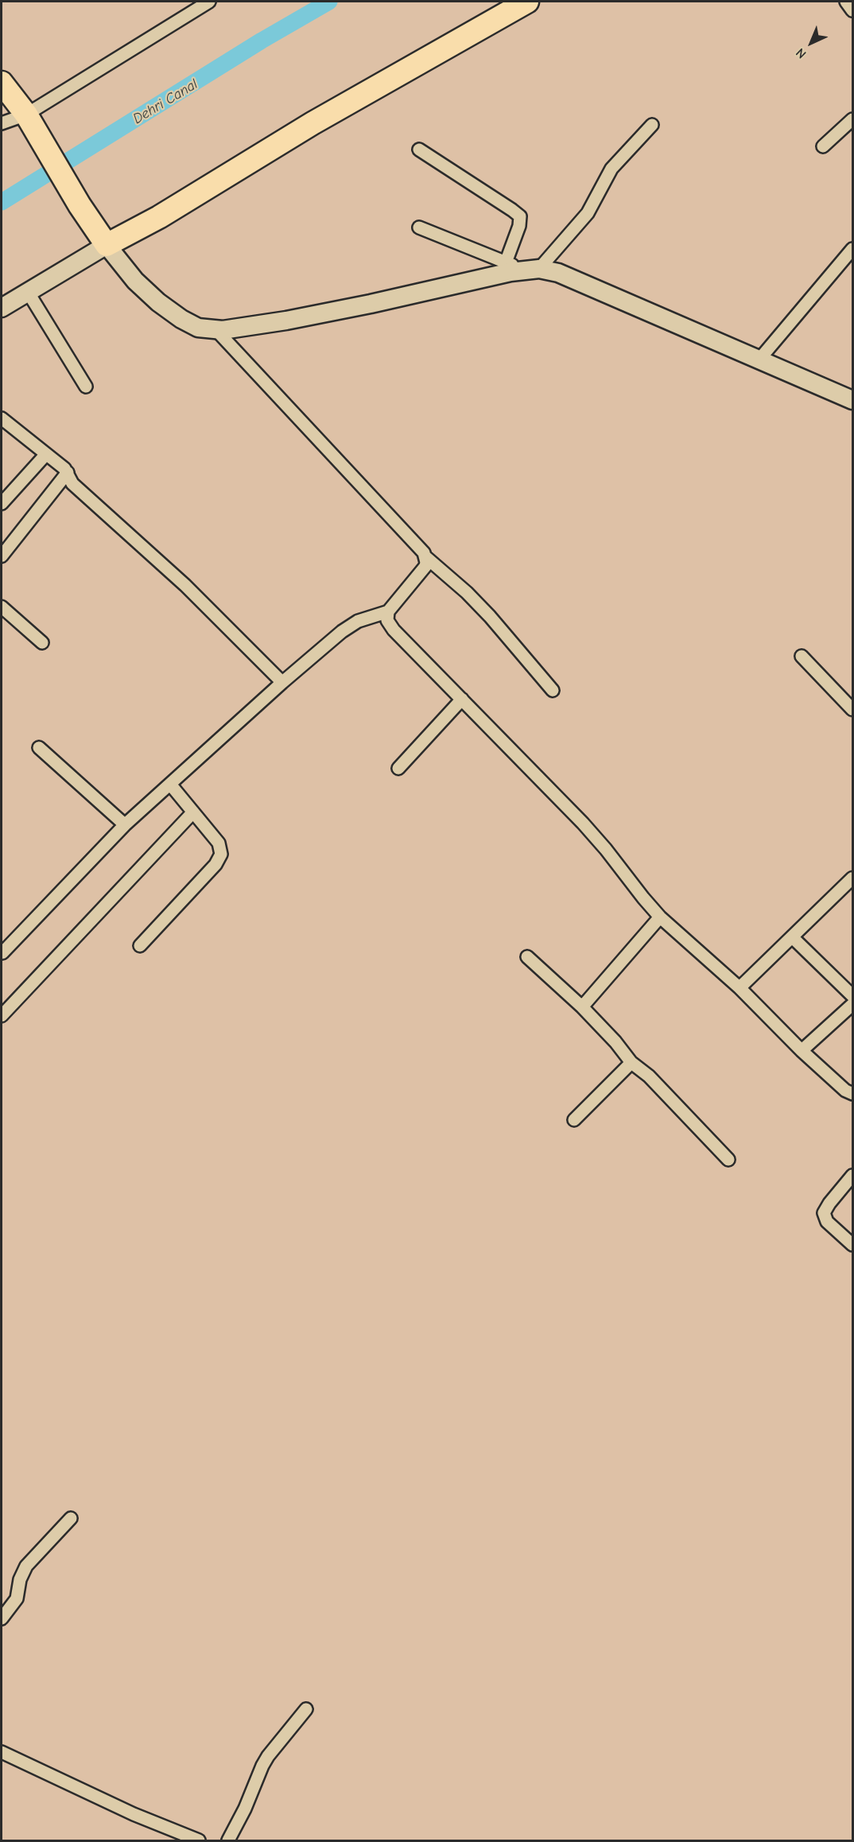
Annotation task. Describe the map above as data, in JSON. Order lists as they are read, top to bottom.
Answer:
{
  "water": ["Dehri Canal"],
  "north": "bottom left"
}
